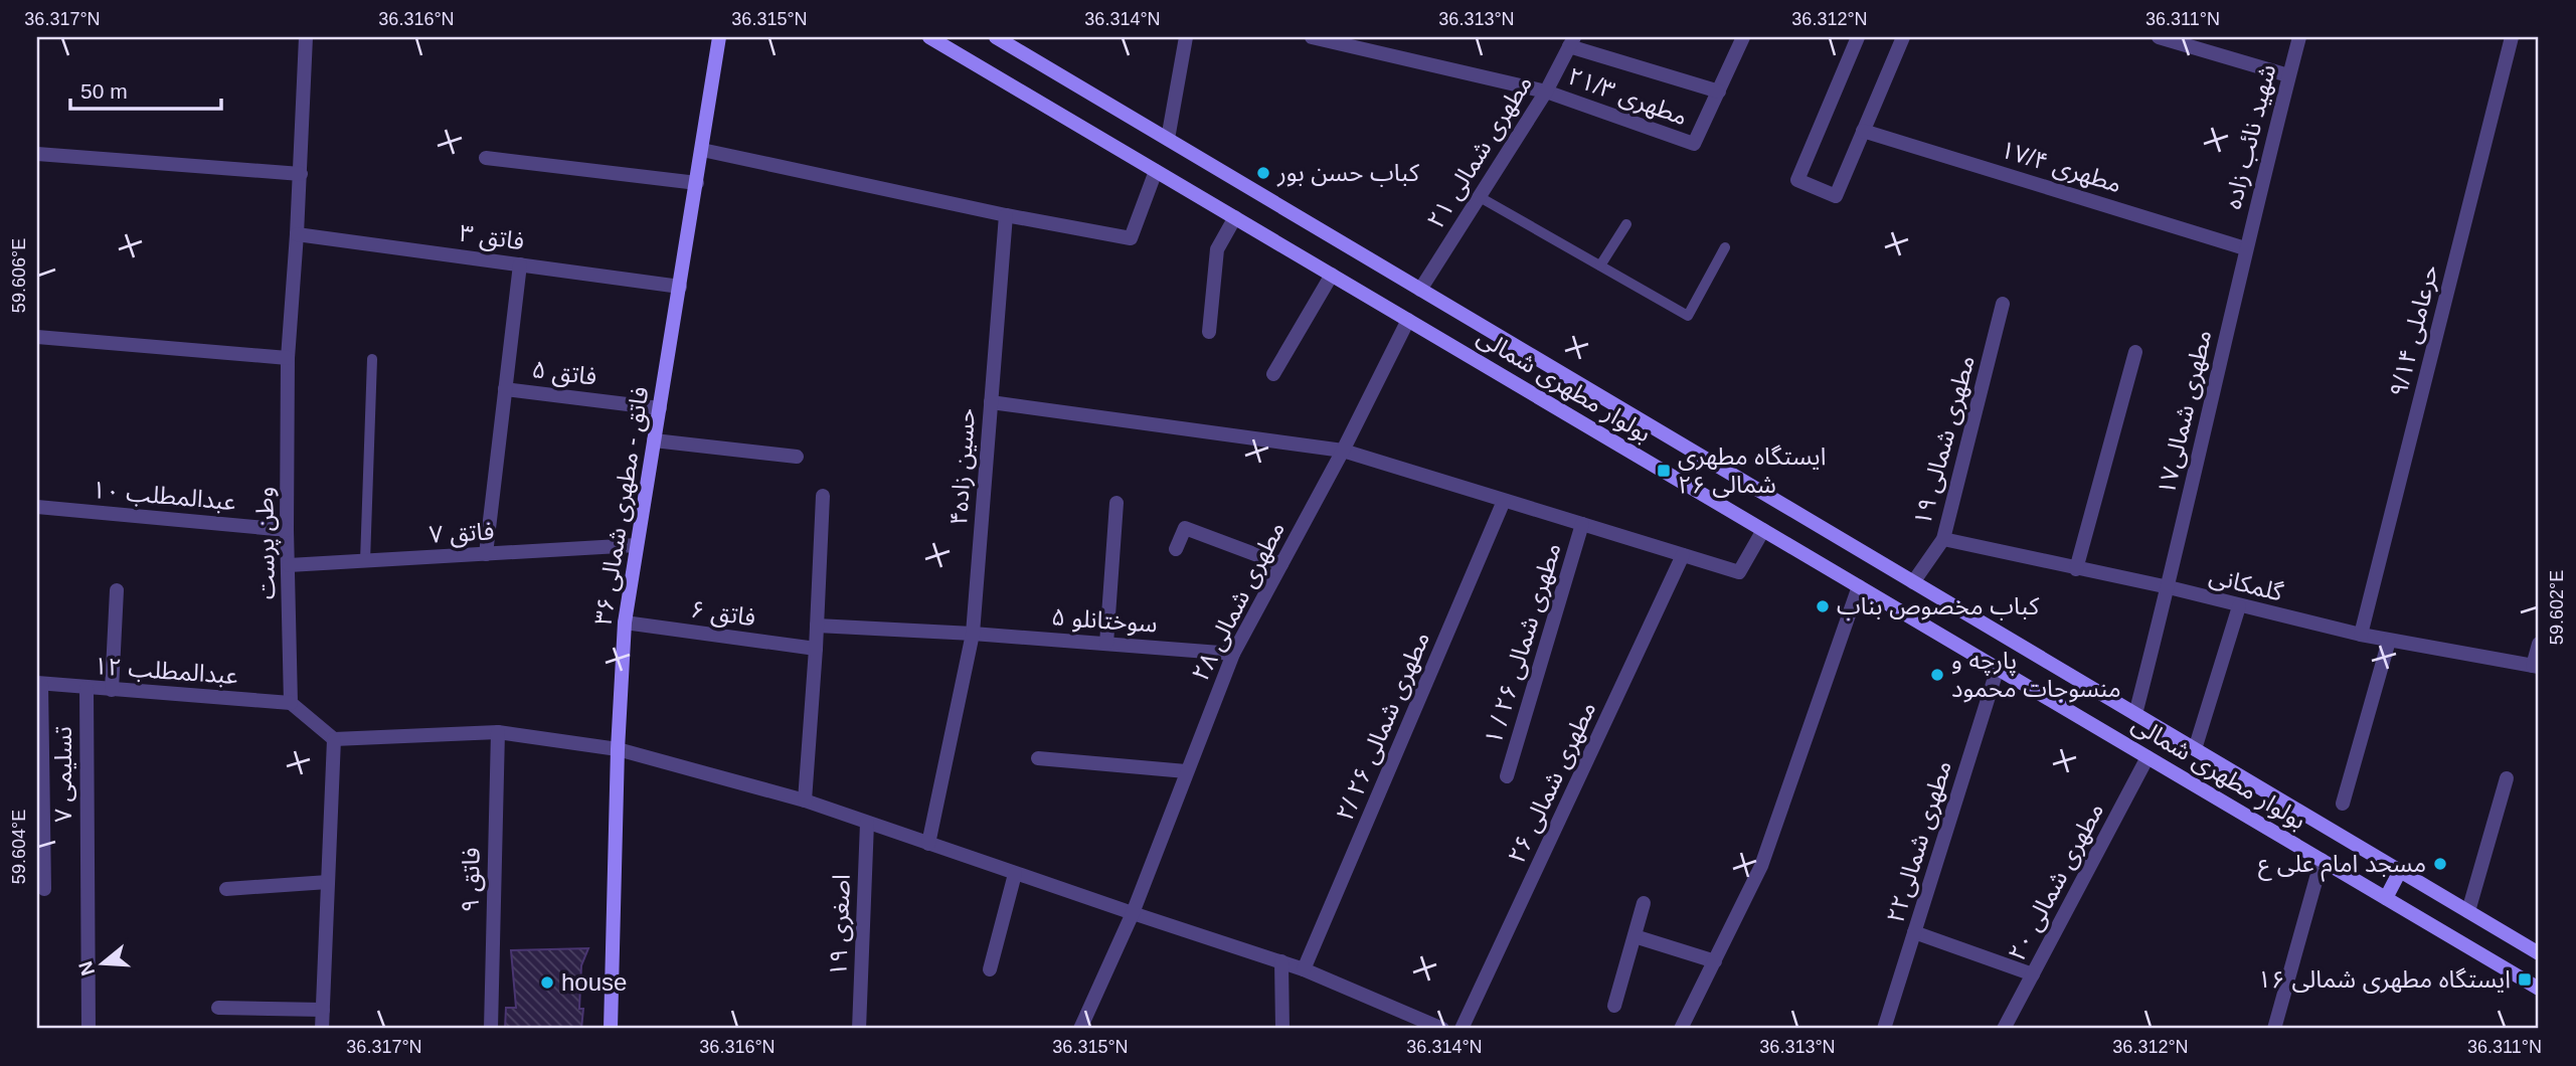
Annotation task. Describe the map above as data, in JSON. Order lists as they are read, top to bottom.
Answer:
{
  "streets": {
    "main road": ["بولوار مطهری شمالی", "فاتق - مطهری شمالی ۳۶"],
    "street": [
      "مطهری ۲۱/۳",
      "شهید نائب زاده",
      "مطهری شمالی ۲۱",
      "مطهری ۱۷/۴",
      "فاتق ۳",
      "حرعاملی ۹/۱۴",
      "فاتق ۵",
      "مطهری شمالی۱۷",
      "مطهری شمالی ۱۹",
      "حسین زاده۴",
      "عبدالمطلب ۱۰",
      "فاتق ۷",
      "وطن پرست",
      "گلمکانی",
      "مطهری شمالی ۲۸",
      "فاتق ۶",
      "سوختانلو ۵",
      "مطهری شمالی ۲۶ / ۱",
      "عبدالمطلب ۱۲",
      "مطهری شمالی ۲۶ /۲",
      "تسلیمی ۷",
      "مطهری شمالی ۲۶",
      "مطهری شمالی۲۲",
      "فاتق ۹",
      "مطهری شمالی ۲۰",
      "اصغری ۱۹"
    ]
  },
  "crossings": [
    ["مطهری ۲۱/۳", "مطهری شمالی ۲۱"],
    ["شهید نائب زاده", "مطهری ۱۷/۴"],
    ["شهید نائب زاده", "مطهری شمالی۱۷"],
    ["مطهری شمالی ۲۱", "بولوار مطهری شمالی"],
    ["مطهری ۱۷/۴", "مطهری شمالی۱۷"],
    ["فاتق ۳", "فاتق - مطهری شمالی ۳۶"],
    ["فاتق ۳", "وطن پرست"],
    ["حرعاملی ۹/۱۴", "گلمکانی"],
    ["فاتق ۵", "فاتق - مطهری شمالی ۳۶"],
    ["بولوار مطهری شمالی", "مطهری شمالی۱۷"],
    ["بولوار مطهری شمالی", "مطهری شمالی ۱۹"],
    ["بولوار مطهری شمالی", "مطهری شمالی ۲۸"],
    ["بولوار مطهری شمالی", "مطهری شمالی۲۲"],
    ["بولوار مطهری شمالی", "مطهری شمالی ۲۰"],
    ["مطهری شمالی۱۷", "گلمکانی"],
    ["مطهری شمالی ۱۹", "گلمکانی"],
    ["حسین زاده۴", "سوختانلو ۵"],
    ["عبدالمطلب ۱۰", "وطن پرست"],
    ["فاتق - مطهری شمالی ۳۶", "فاتق ۷"],
    ["فاتق - مطهری شمالی ۳۶", "فاتق ۶"],
    ["فاتق ۷", "وطن پرست"],
    ["وطن پرست", "عبدالمطلب ۱۲"],
    ["مطهری شمالی ۲۸", "سوختانلو ۵"],
    ["عبدالمطلب ۱۲", "تسلیمی ۷"]
  ],
  "places": {
    "other": [
      "كباب حسن بور",
      "كباب مخصوص بناب",
      "پارچه و منسوجات محمود",
      "مسجد امام علی ع",
      "house"
    ],
    "transit": ["ایستگاه مطهری شمالی ۲۶", "ایستگاه مطهری شمالی ۱۶"]
  },
  "scale_bar": "50 m",
  "north": "left",
  "coordinates": [
    "36.317°N",
    "36.316°N",
    "36.315°N",
    "36.314°N",
    "36.313°N",
    "36.312°N",
    "36.311°N",
    "59.606°E",
    "59.602°E",
    "59.604°E"
  ]
}
